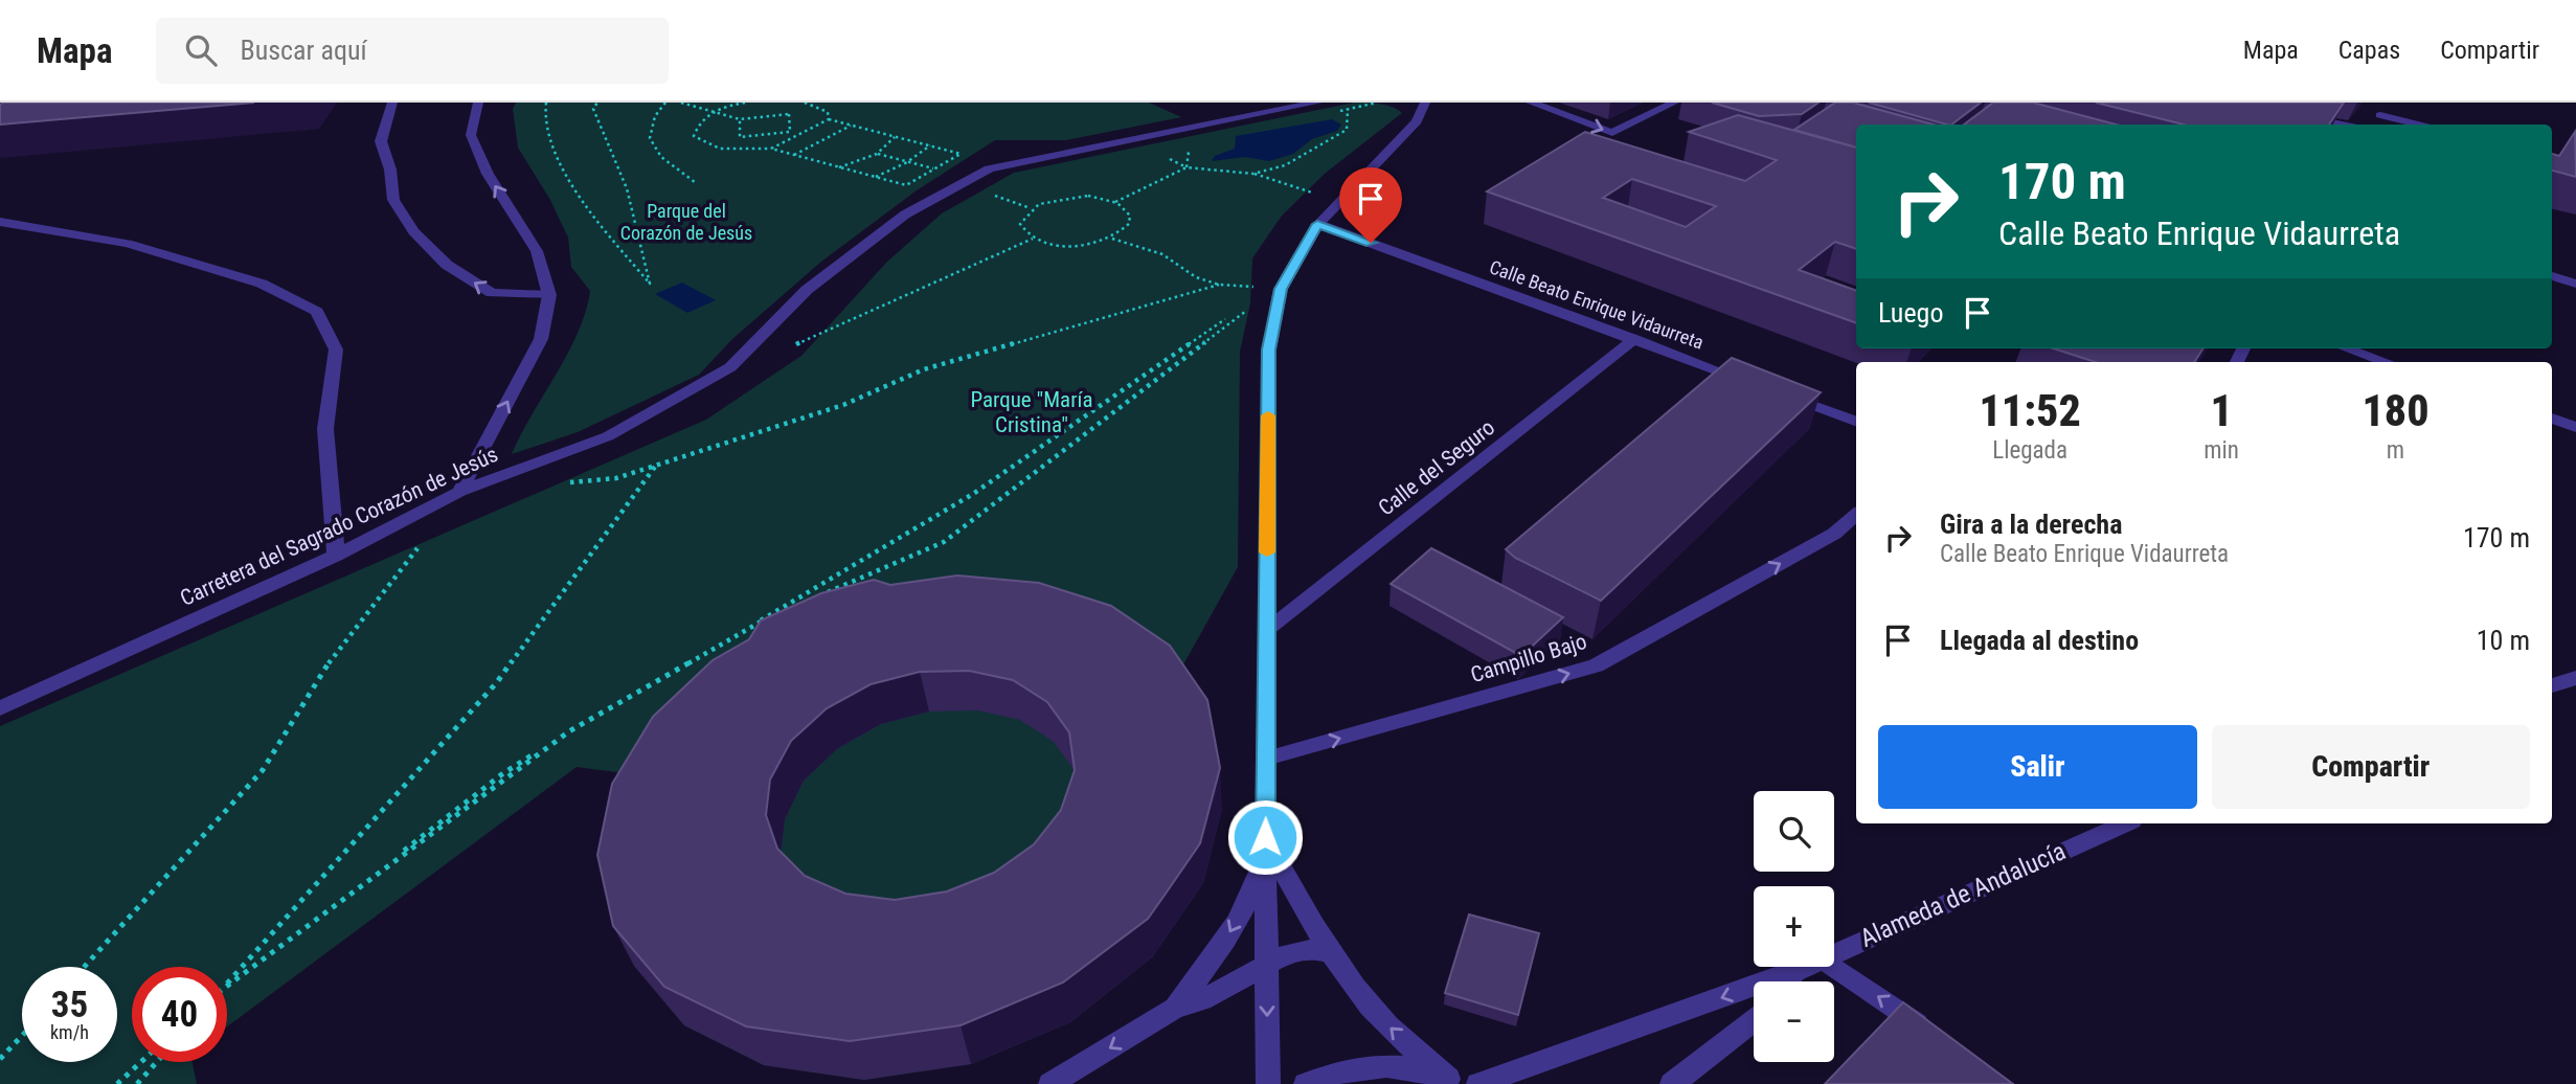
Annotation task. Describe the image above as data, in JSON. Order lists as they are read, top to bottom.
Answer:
{
  "streets": {
    "street": [
      "Calle Beato Enrique Vidaurreta",
      "Calle del Seguro",
      "Carretera del Sagrado Corazón de Jesús",
      "Campillo Bajo",
      "Alameda de Andalucía"
    ]
  },
  "crossings": [
    ["Calle Beato Enrique Vidaurreta", "Calle del Seguro"]
  ],
  "one_way": ["Campillo Bajo"],
  "parks": ["Parque del Corazón de Jesús", "Parque \"María Cristina\""],
  "page": {
    "header": "Mapa",
    "search": "Buscar aquí",
    "nav": ["Mapa", "Capas", "Compartir"],
    "turn": ["170 m", "Calle Beato Enrique Vidaurreta"],
    "then": "Luego",
    "eta": [
      "11:52",
      "Llegada",
      "1",
      "min",
      "180",
      "m"
    ],
    "list": [
      {
        "name": "Gira a la derecha",
        "note": "Calle Beato Enrique Vidaurreta",
        "value": "170 m"
      },
      {
        "name": "Llegada al destino",
        "value": "10 m"
      }
    ],
    "buttons": ["Salir", "Compartir"],
    "map_buttons": ["+", "−"],
    "speed": "35 km/h",
    "limit": "40"
  }
}
